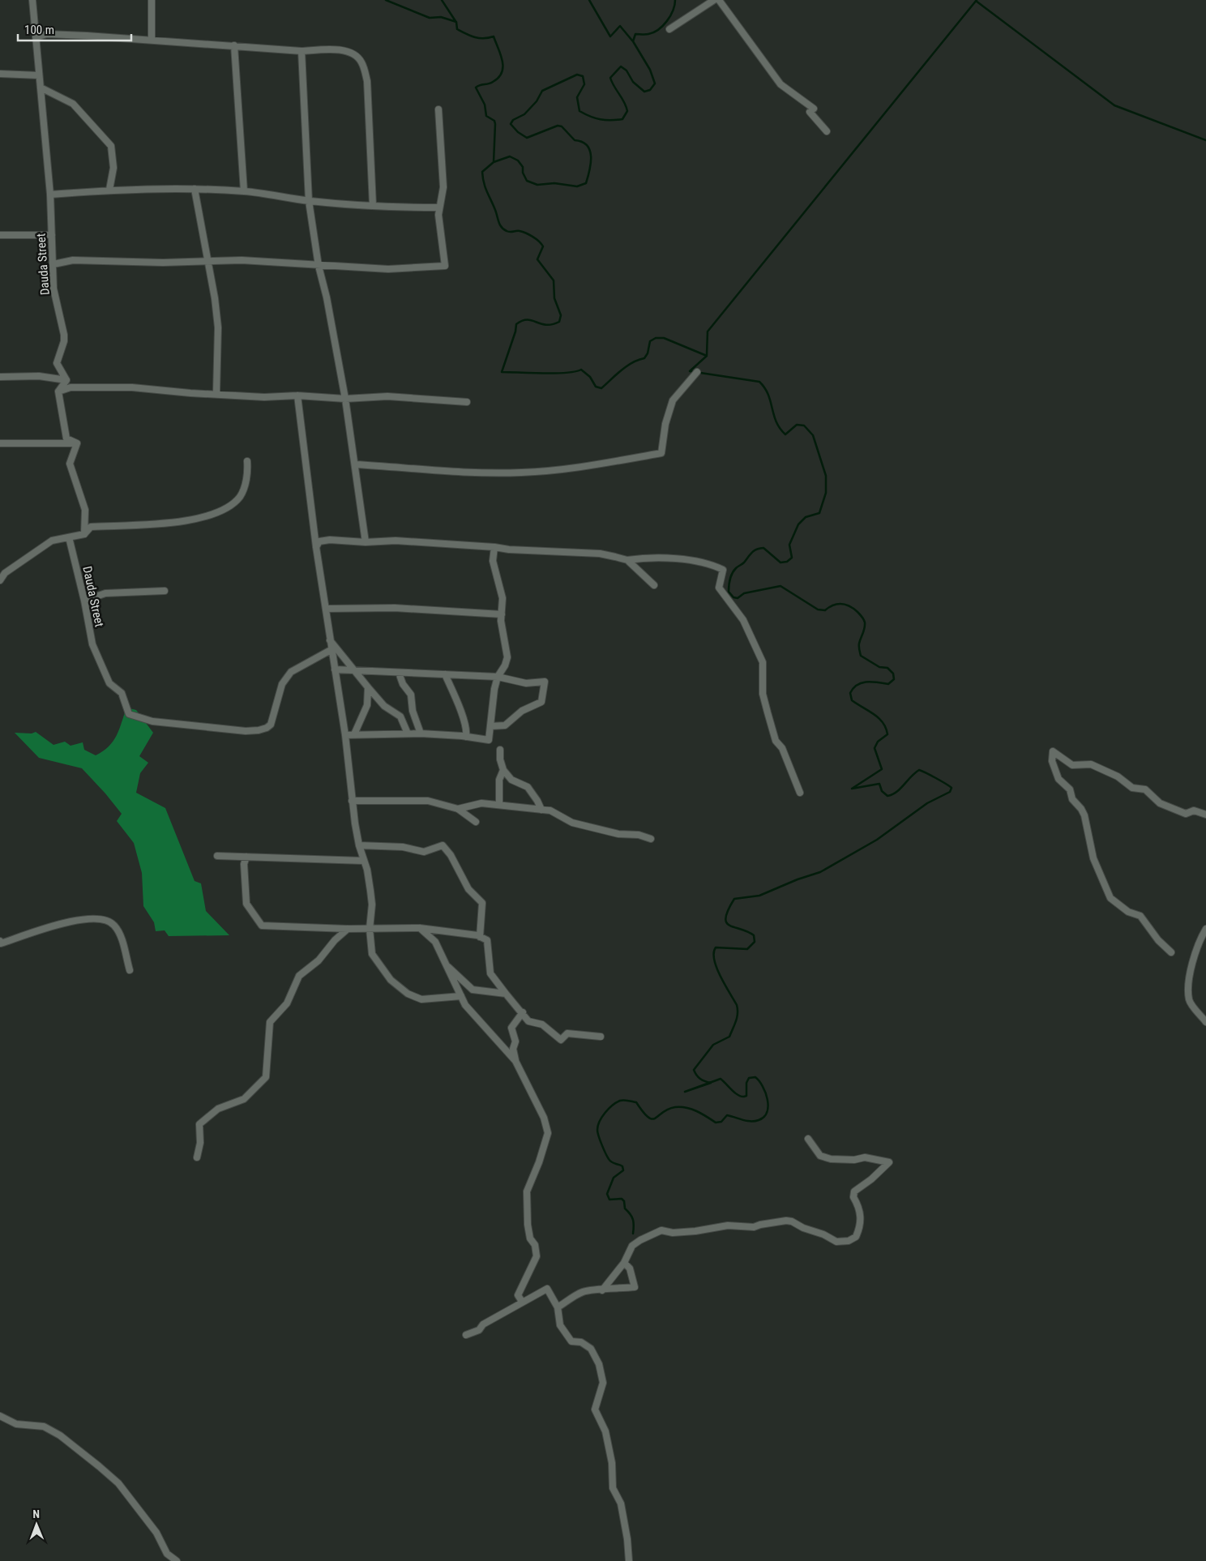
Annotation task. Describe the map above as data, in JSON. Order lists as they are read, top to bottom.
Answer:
{
  "streets": {
    "street": ["Dauda Street"]
  },
  "scale_bar": "100 m",
  "north": "top"
}
